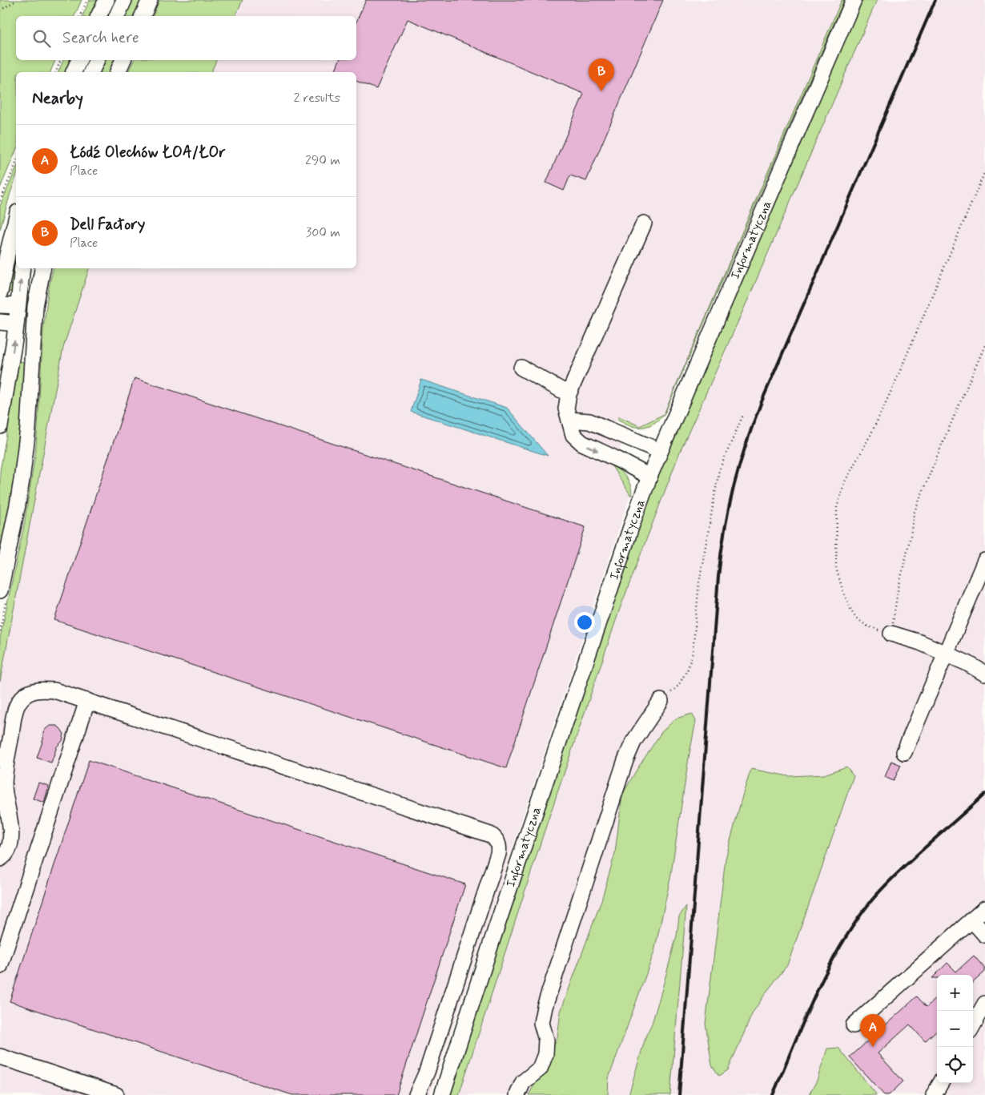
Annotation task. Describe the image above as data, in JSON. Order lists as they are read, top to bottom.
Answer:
{
  "streets": {
    "street": ["Informatyczna"]
  },
  "page": {
    "search": "Search here",
    "pins": ["B", "A"],
    "heading": ["Nearby", "2 results"],
    "list": [
      {
        "mark": "A",
        "name": "Łódź Olechów ŁOA/ŁOr",
        "note": "Place",
        "value": "290 m"
      },
      {
        "mark": "B",
        "name": "Dell Factory",
        "note": "Place",
        "value": "300 m"
      }
    ],
    "map_buttons": ["+", "−"]
  }
}
